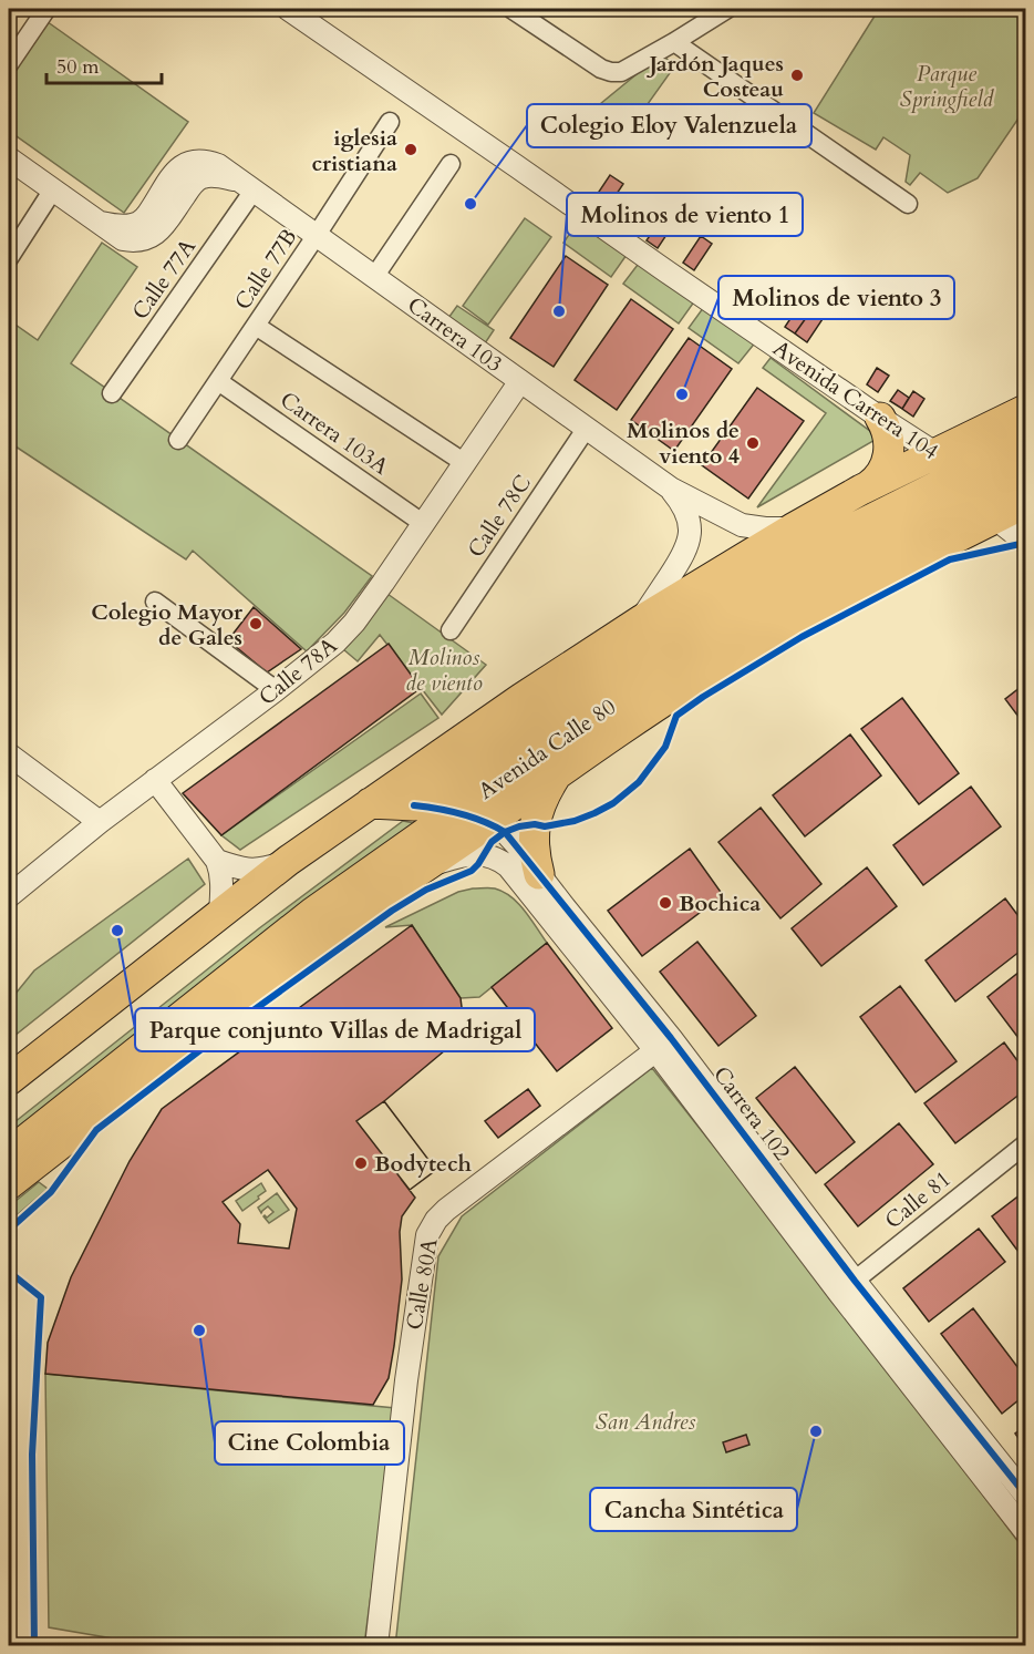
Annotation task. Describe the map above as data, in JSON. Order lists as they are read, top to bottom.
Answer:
{
  "streets": {
    "highway": ["Avenida Calle 80"],
    "street": [
      "Calle 77B",
      "Calle 77A",
      "Carrera 103",
      "Avenida Carrera 104",
      "Carrera 103A",
      "Calle 78C",
      "Calle 78A",
      "Carrera 102",
      "Calle 81",
      "Calle 80A"
    ]
  },
  "crossings": [
    ["Calle 77B", "Carrera 103"],
    ["Calle 77B", "Carrera 103A"],
    ["Calle 77A", "Carrera 103"],
    ["Carrera 103", "Calle 78C"],
    ["Carrera 103", "Calle 78A"],
    ["Avenida Carrera 104", "Avenida Calle 80"],
    ["Carrera 103A", "Calle 78A"],
    ["Avenida Calle 80", "Carrera 102"],
    ["Carrera 102", "Calle 81"],
    ["Carrera 102", "Calle 80A"]
  ],
  "parks": ["Parque Springfield", "Molinos de viento", "San Andres"],
  "places": [
    "Jardón Jaques Costeau",
    "iglesia cristiana",
    "Colegio Eloy Valenzuela",
    "Molinos de viento 1",
    "Molinos de viento 3",
    "Molinos de viento 4",
    "Colegio Mayor de Gales",
    "Bochica",
    "Parque conjunto Villas de Madrigal",
    "Bodytech",
    "Cine Colombia",
    "Cancha Sintética"
  ],
  "scale_bar": "50 m"
}
